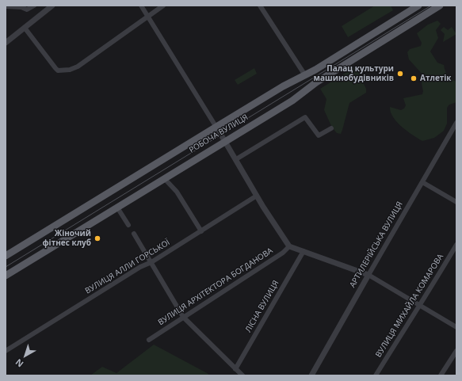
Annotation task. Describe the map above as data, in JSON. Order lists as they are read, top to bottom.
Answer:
{
  "streets": {
    "main road": ["РОБОЧА ВУЛИЦЯ"],
    "street": [
      "АРТИЛЕРІЙСЬКА ВУЛИЦЯ",
      "ВУЛИЦЯ АЛЛИ ГОРСЬКОЇ",
      "ВУЛИЦЯ АРХІТЕКТОРА БОГДАНОВА",
      "ВУЛИЦЯ МИХАЙЛА КОМАРОВА",
      "ЛІСНА ВУЛИЦЯ"
    ]
  },
  "places": ["Палац культури машинобудівників", "Атлетік", "Жіночий фітнес клуб"],
  "north": "bottom left"
}
